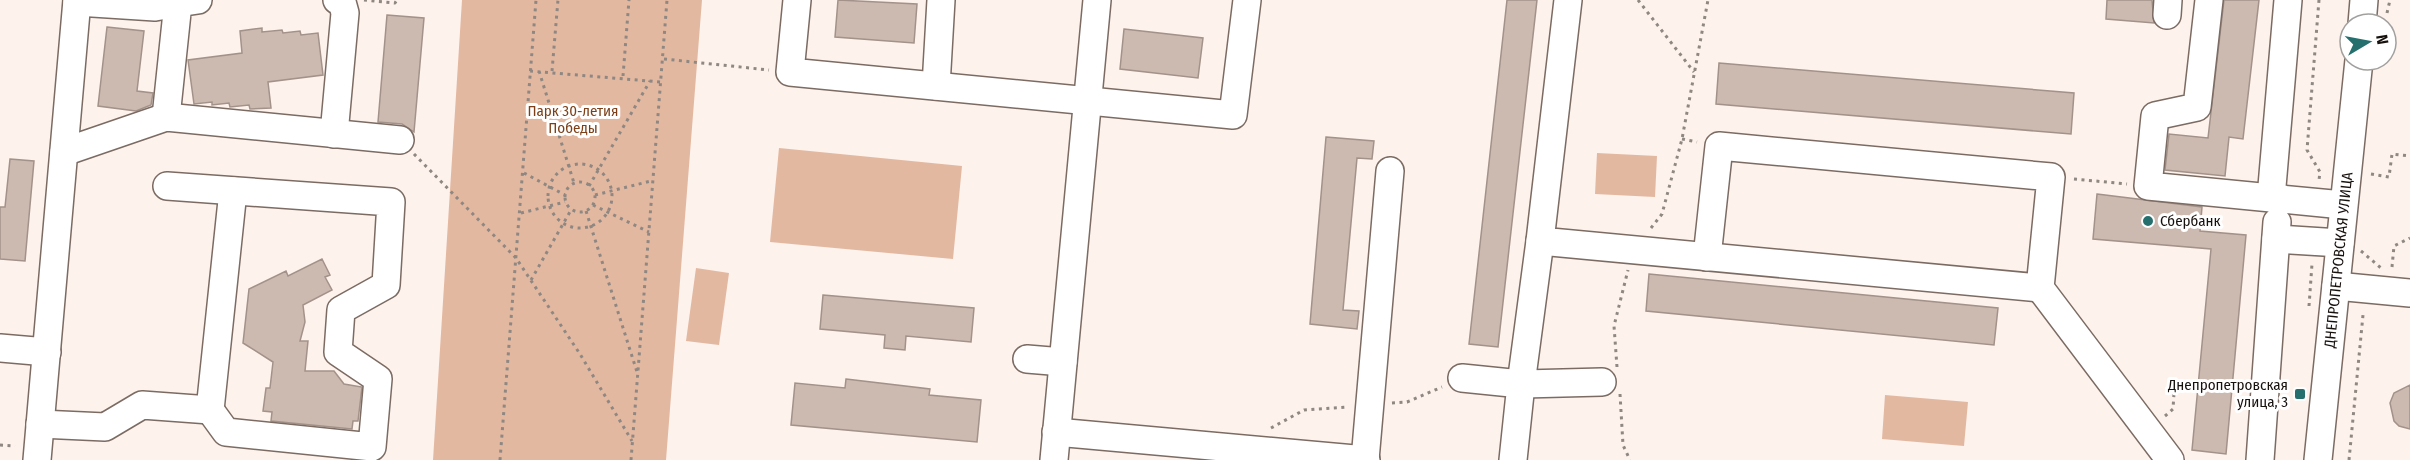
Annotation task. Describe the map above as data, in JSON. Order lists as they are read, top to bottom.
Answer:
{
  "streets": {
    "street": ["ДНЕПРОПЕТРОВСКАЯ УЛИЦА"]
  },
  "parks": ["Парк 30-летия Победы"],
  "places": {
    "other": ["Сбербанк"],
    "transit": ["Днепропетровская улица, 3"]
  },
  "north": "right"
}
